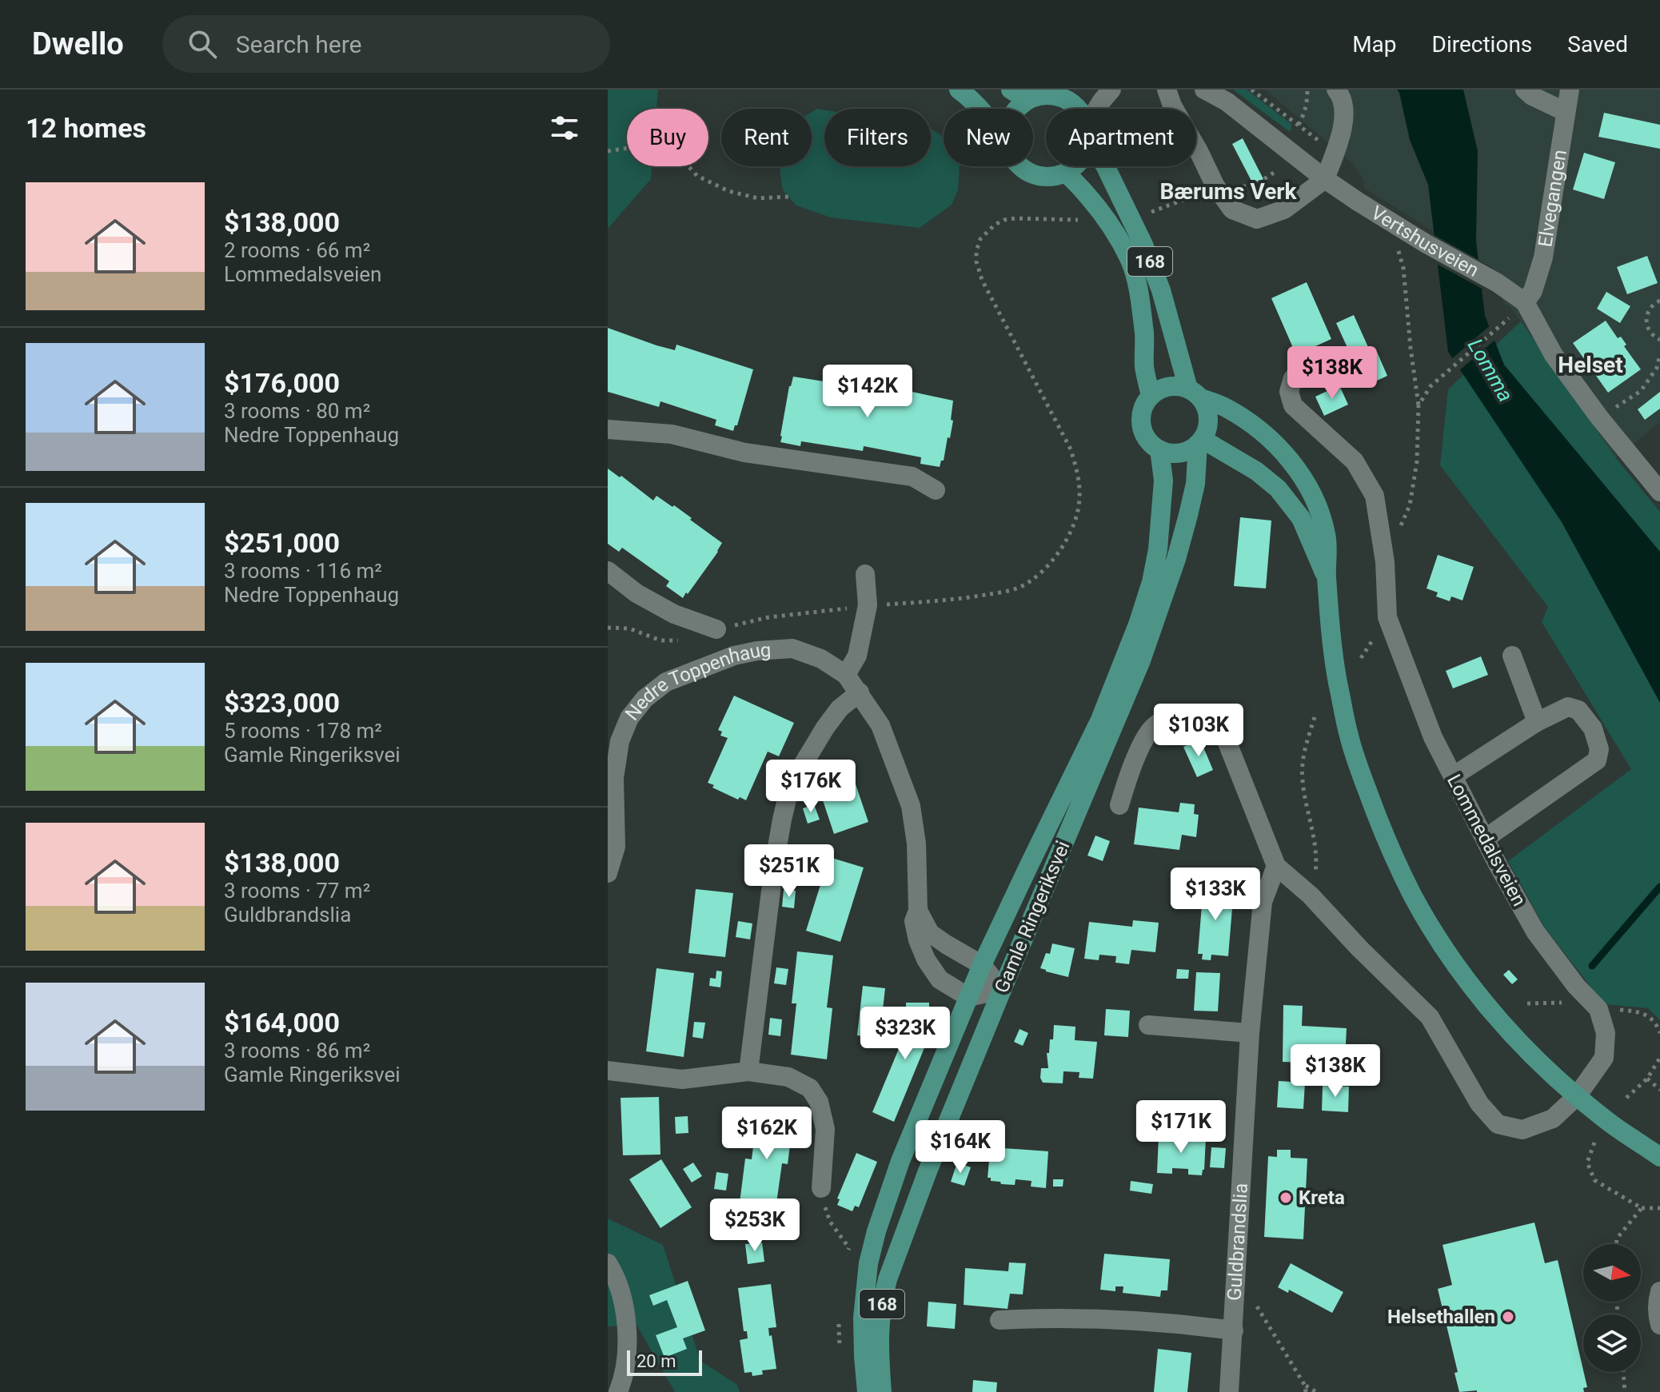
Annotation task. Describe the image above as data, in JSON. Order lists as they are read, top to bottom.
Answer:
{
  "streets": {
    "main road": ["168", "Gamle Ringeriksvei"],
    "street": [
      "Elvegangen",
      "Vertshusveien",
      "Nedre Toppenhaug",
      "Lommedalsveien",
      "Guldbrandslia"
    ]
  },
  "crossings": [
    ["Elvegangen", "Vertshusveien"],
    ["168", "Gamle Ringeriksvei"],
    ["Nedre Toppenhaug", "Gamle Ringeriksvei"]
  ],
  "districts": ["Bærums Verk", "Helset"],
  "water": ["Lomma"],
  "places": ["Kreta", "Helsethallen"],
  "scale_bar": "20 m",
  "north": "right",
  "page": {
    "header": "Dwello",
    "search": "Search here",
    "nav": ["Map", "Directions", "Saved"],
    "heading": "12 homes",
    "chip": [
      "Buy",
      "Rent",
      "Filters",
      "New",
      "Apartment"
    ],
    "list": [
      {
        "name": "$138,000",
        "note": "2 rooms · 66 m² · Lommedalsveien"
      },
      {
        "name": "$176,000",
        "note": "3 rooms · 80 m² · Nedre Toppenhaug"
      },
      {
        "name": "$251,000",
        "note": "3 rooms · 116 m² · Nedre Toppenhaug"
      },
      {
        "name": "$323,000",
        "note": "5 rooms · 178 m² · Gamle Ringeriksvei"
      },
      {
        "name": "$138,000",
        "note": "3 rooms · 77 m² · Guldbrandslia"
      },
      {
        "name": "$164,000",
        "note": "3 rooms · 86 m² · Gamle Ringeriksvei"
      }
    ],
    "price": [
      "$138K",
      "$142K",
      "$103K",
      "$176K",
      "$251K",
      "$133K",
      "$323K",
      "$138K",
      "$171K",
      "$162K",
      "$164K",
      "$253K"
    ],
    "scale": "20 m"
  }
}
